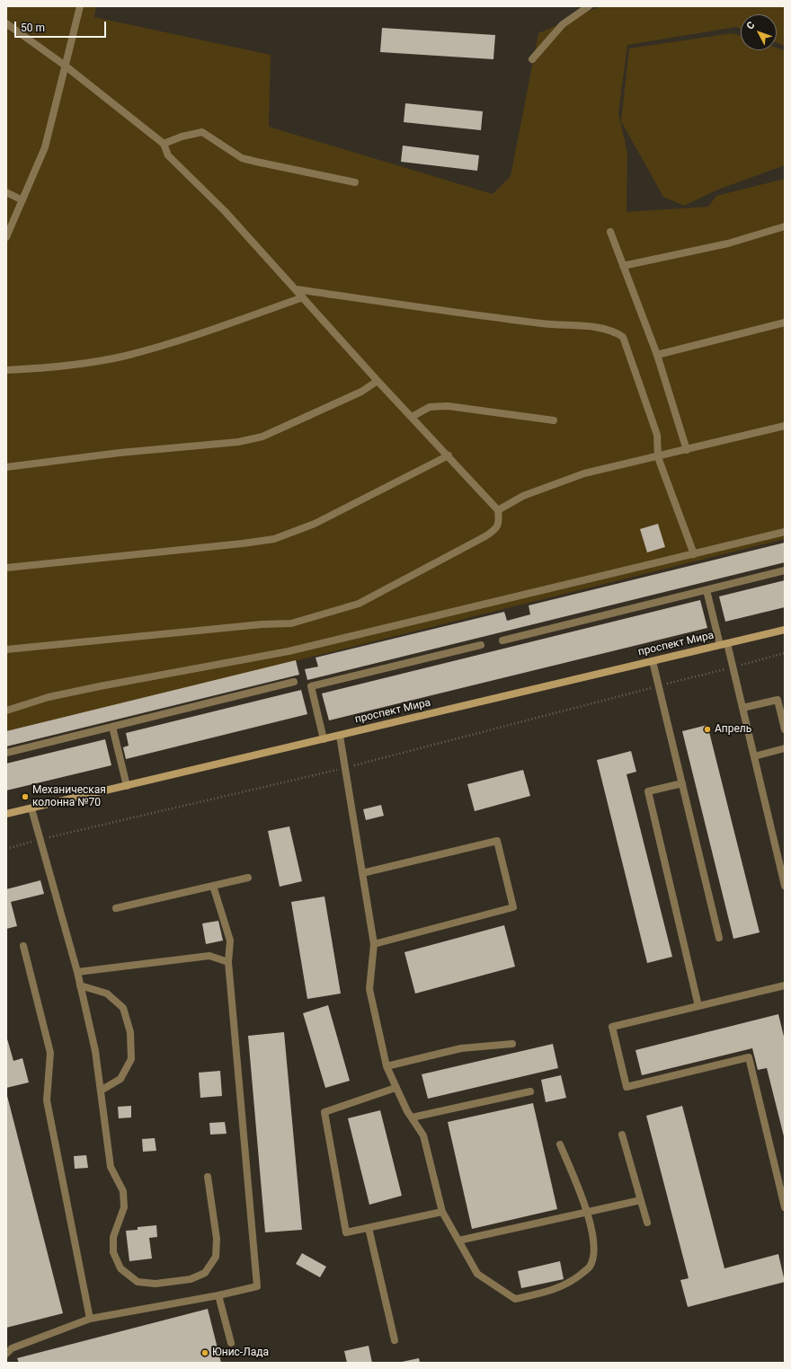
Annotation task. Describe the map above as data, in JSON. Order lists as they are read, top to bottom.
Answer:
{
  "streets": {
    "street": ["проспект Мира"]
  },
  "places": ["Апрель", "Механическая колонна №70", "Юнис-Лада"],
  "scale_bar": "50 m",
  "north": "top left"
}
